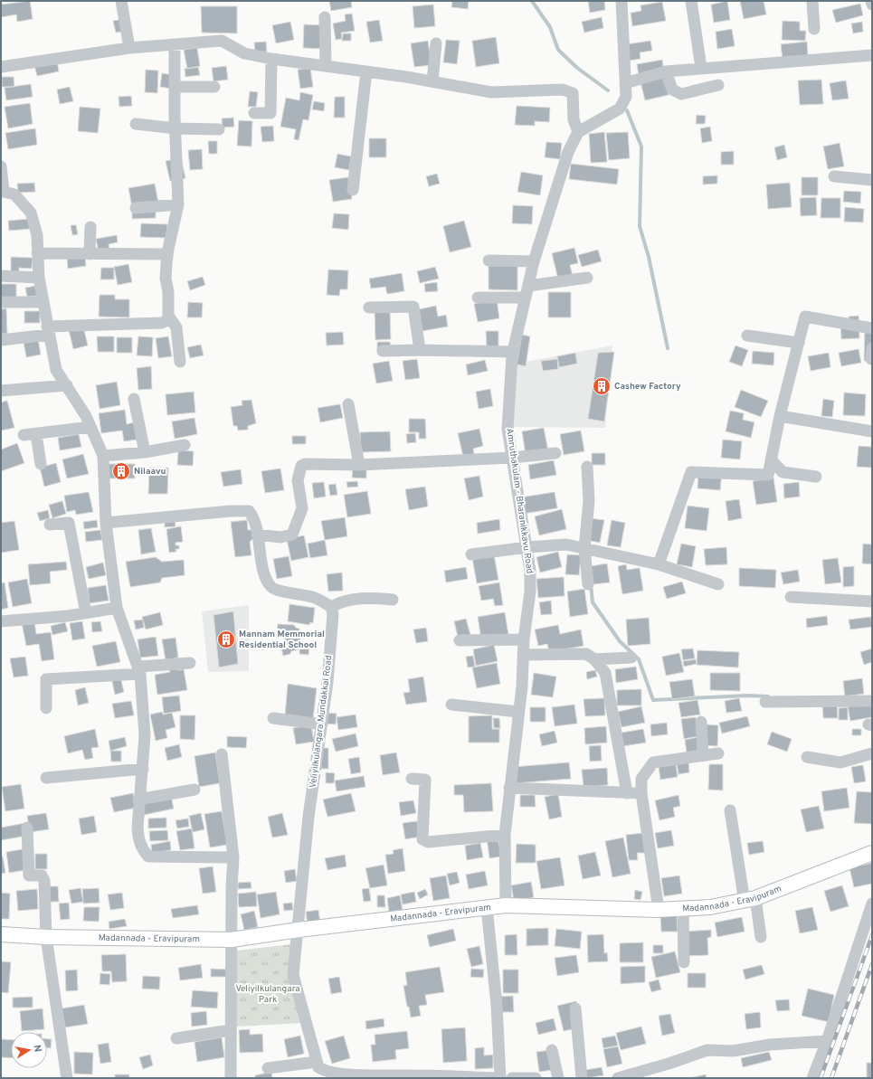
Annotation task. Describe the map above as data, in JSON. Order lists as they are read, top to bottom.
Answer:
{
  "streets": {
    "main road": ["Madannada - Eravipuram"],
    "street": ["Amruthakulam - Bharanikkavu Road", "Veliyilkulangara Mundakkal Road"]
  },
  "crossings": [
    ["Amruthakulam - Bharanikkavu Road", "Madannada - Eravipuram"],
    ["Veliyilkulangara Mundakkal Road", "Madannada - Eravipuram"]
  ],
  "parks": ["Veliyilkulangara Park"],
  "places": {
    "building": ["Cashew Factory", "Nilaavu", "Mannam Memmorial Residential School"]
  },
  "north": "right"
}
